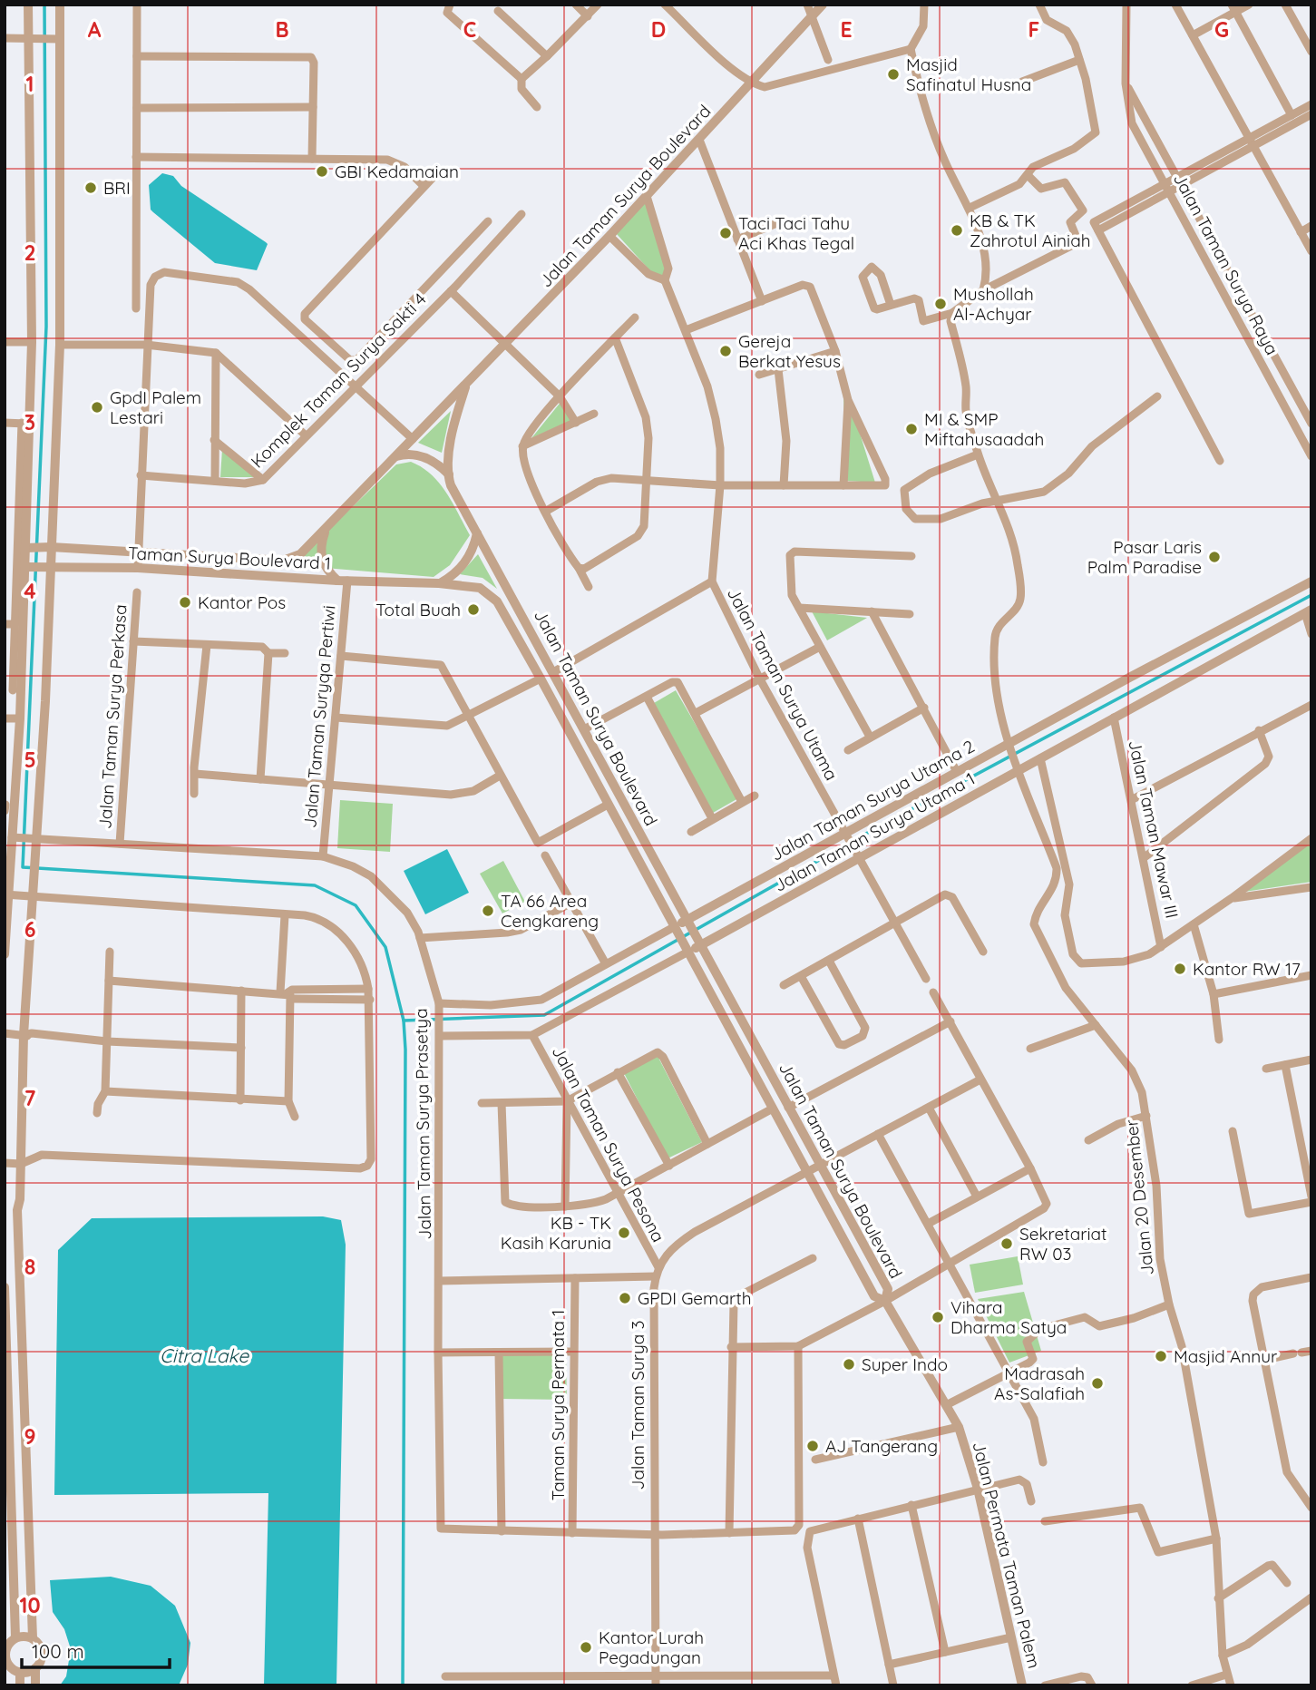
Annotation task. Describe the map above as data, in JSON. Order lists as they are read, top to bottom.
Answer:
{
  "streets": {
    "street": [
      "Jalan Taman Surya Boulevard",
      "Jalan Taman Surya Raya",
      "Komplek Taman Surya Sakti 4",
      "Taman Surya Boulevard 1",
      "Jalan Taman Surya Utama",
      "Jalan Taman Surya Perkasa",
      "Jalan Taman Suryqa Pertiwi",
      "Jalan Taman Surya Utama 2",
      "Jalan Taman Mawar III",
      "Jalan Taman Surya Utama 1",
      "Jalan Taman Surya Prasetya",
      "Jalan Taman Surya Pesona",
      "Jalan 20 Desember",
      "Taman Surya Permata 1",
      "Jalan Taman Surya 3",
      "Jalan Permata Taman Palem"
    ]
  },
  "crossings": [
    ["Jalan Taman Surya Boulevard", "Taman Surya Boulevard 1"],
    ["Jalan Taman Surya Boulevard", "Jalan Taman Surya Utama"],
    ["Jalan Taman Surya Boulevard", "Jalan Taman Suryqa Pertiwi"],
    ["Jalan Taman Surya Boulevard", "Jalan Taman Surya Utama 2"],
    ["Jalan Taman Surya Boulevard", "Jalan Taman Surya Utama 1"],
    ["Jalan Taman Surya Boulevard", "Jalan Permata Taman Palem"],
    ["Taman Surya Boulevard 1", "Jalan Taman Suryqa Pertiwi"],
    ["Jalan Taman Surya Utama", "Jalan Taman Surya Utama 2"],
    ["Jalan Taman Surya Utama", "Jalan Taman Surya Utama 1"],
    ["Jalan Taman Surya Perkasa", "Jalan Taman Surya Prasetya"],
    ["Jalan Taman Suryqa Pertiwi", "Jalan Taman Surya Prasetya"],
    ["Jalan Taman Surya Utama 2", "Jalan Taman Surya Prasetya"],
    ["Jalan Taman Surya Utama 2", "Jalan 20 Desember"],
    ["Jalan Taman Mawar III", "Jalan Taman Surya Utama 1"],
    ["Jalan Taman Surya Utama 1", "Jalan Taman Surya Prasetya"],
    ["Jalan Taman Surya Utama 1", "Jalan Taman Surya Pesona"],
    ["Jalan Taman Surya Utama 1", "Jalan 20 Desember"],
    ["Jalan Taman Surya Pesona", "Jalan Taman Surya 3"]
  ],
  "water": ["Citra Lake"],
  "places": [
    "Masjid Safinatul Husna",
    "GBI Kedamaian",
    "BRI",
    "KB & TK Zahrotul Ainiah",
    "Taci Taci Tahu Aci Khas Tegal",
    "Mushollah Al-Achyar",
    "Gereja Berkat Yesus",
    "GpdI Palem Lestari",
    "MI & SMP Miftahusaadah",
    "Pasar Laris Palm Paradise",
    "Kantor Pos",
    "Total Buah",
    "TA 66 Area Cengkareng",
    "Kantor RW 17",
    "KB - TK Kasih Karunia",
    "Sekretariat RW 03",
    "GPDI Gemarth",
    "Vihara Dharma Satya",
    "Masjid Annur",
    "Super Indo",
    "Madrasah As-Salafiah",
    "AJ Tangerang",
    "Kantor Lurah Pegadungan"
  ],
  "scale_bar": "100 m",
  "grid": {
    "columns": [
      "A",
      "B",
      "C",
      "D",
      "E",
      "F",
      "G"
    ],
    "rows": [
      "1",
      "2",
      "3",
      "4",
      "5",
      "6",
      "7",
      "8",
      "9",
      "10"
    ]
  }
}
